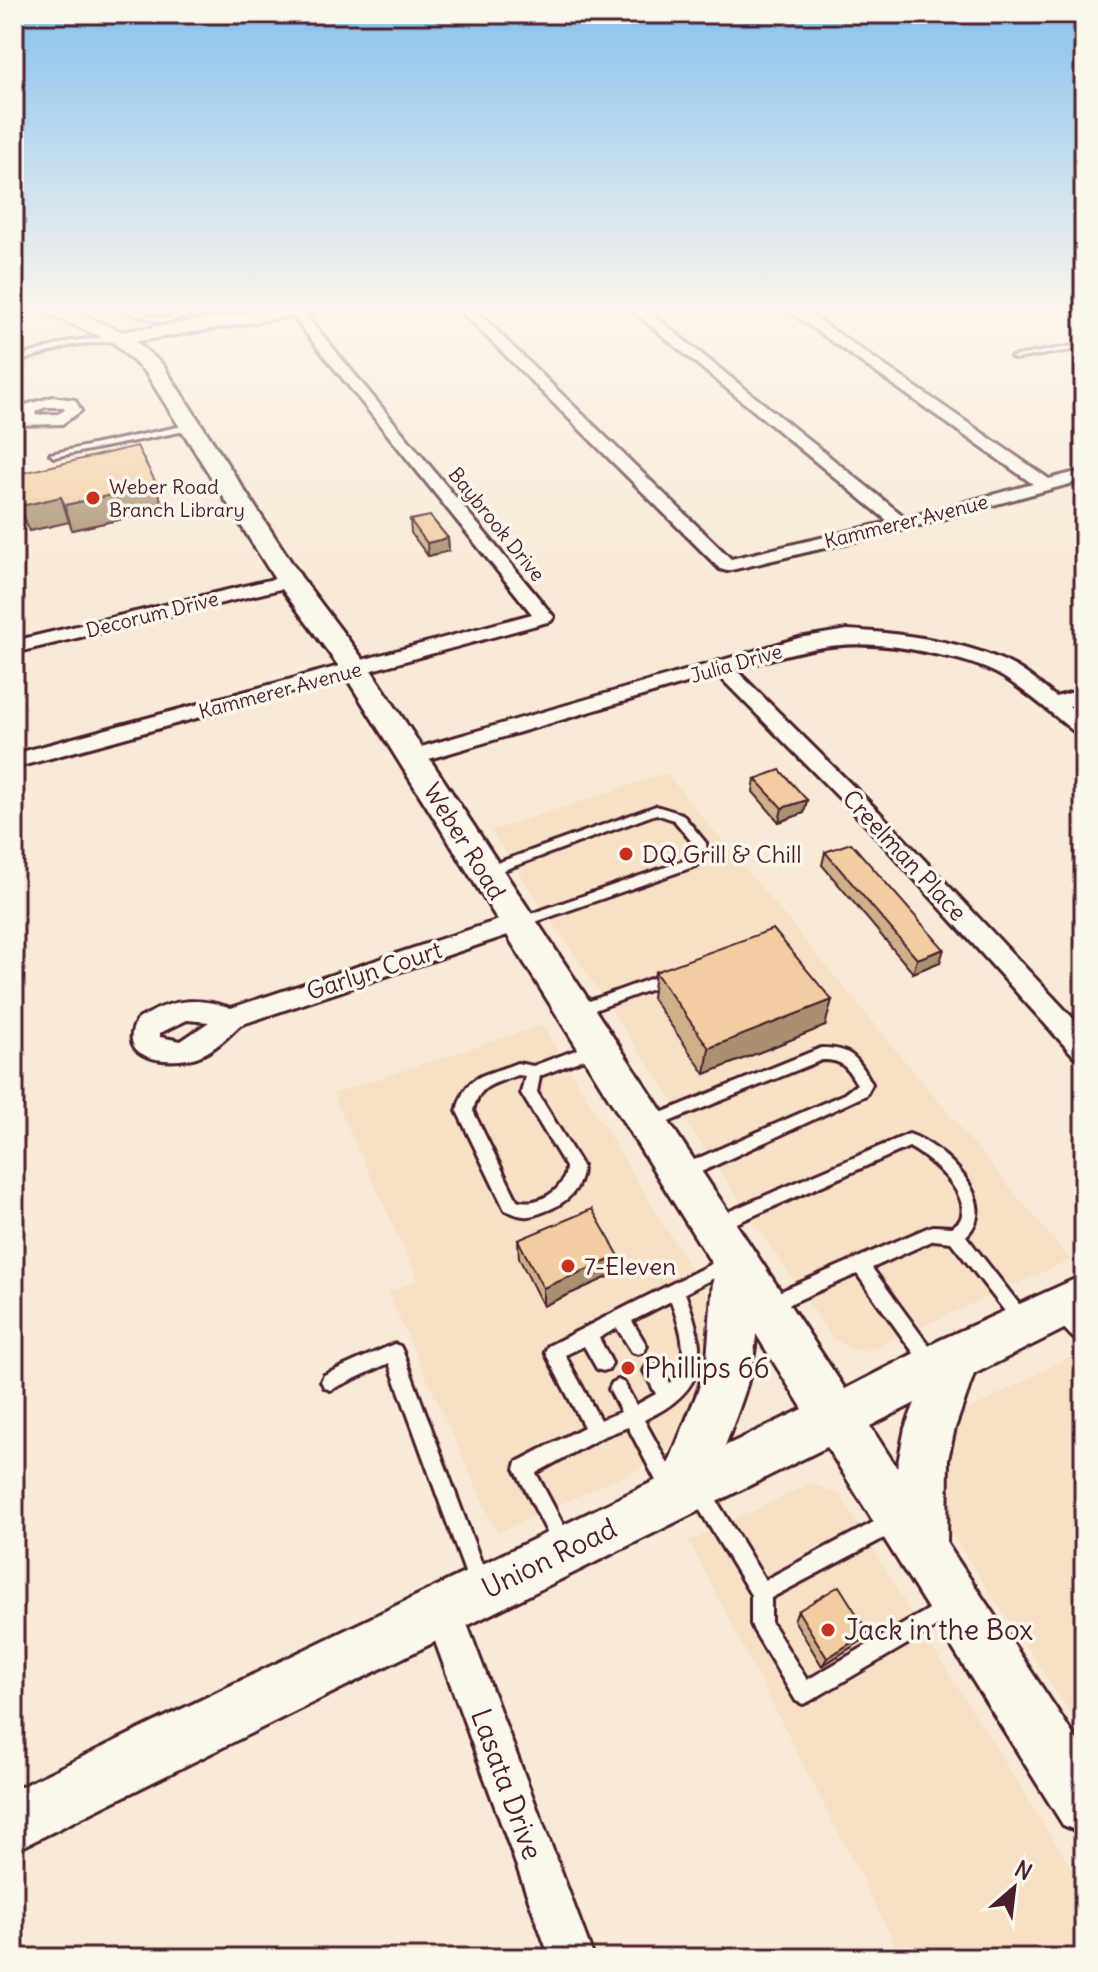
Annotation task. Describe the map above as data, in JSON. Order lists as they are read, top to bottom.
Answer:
{
  "streets": {
    "main road": ["Weber Road", "Union Road"],
    "street": [
      "Kammerer Avenue",
      "Baybrook Drive",
      "Decorum Drive",
      "Julia Drive",
      "Creelman Place",
      "Garlyn Court",
      "Lasata Drive"
    ]
  },
  "crossings": [
    ["Kammerer Avenue", "Baybrook Drive"],
    ["Kammerer Avenue", "Weber Road"],
    ["Decorum Drive", "Weber Road"],
    ["Julia Drive", "Weber Road"],
    ["Julia Drive", "Creelman Place"],
    ["Weber Road", "Garlyn Court"],
    ["Weber Road", "Union Road"],
    ["Union Road", "Lasata Drive"]
  ],
  "places": [
    "Weber Road Branch Library",
    "DQ Grill & Chill",
    "7-Eleven",
    "Phillips 66",
    "Jack in the Box"
  ],
  "north": "top right"
}
